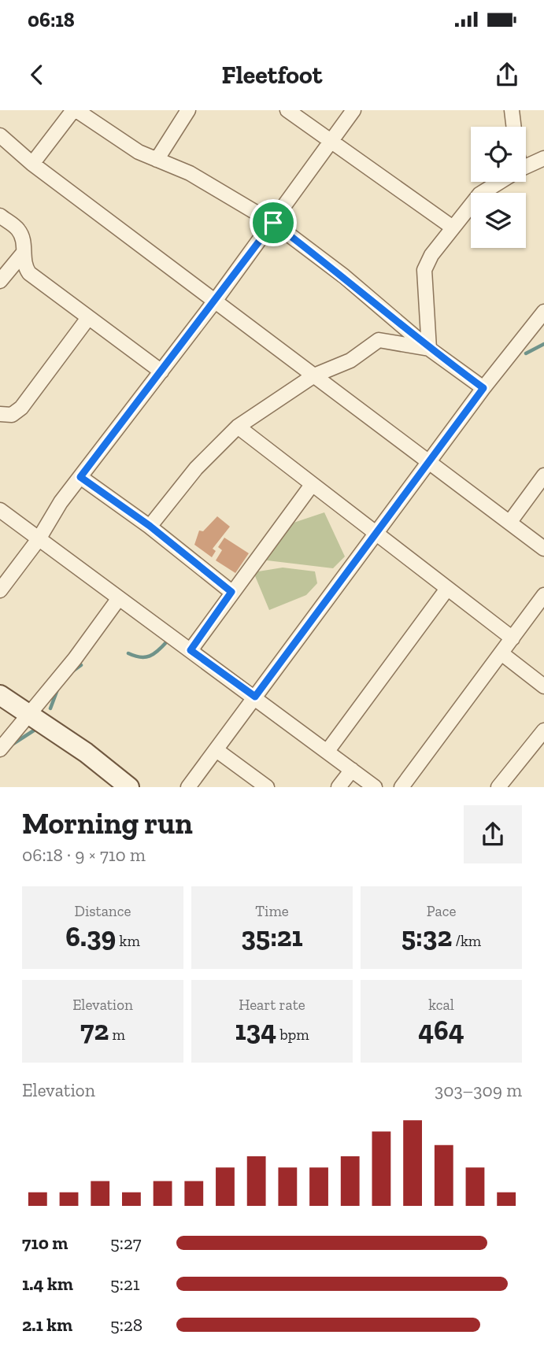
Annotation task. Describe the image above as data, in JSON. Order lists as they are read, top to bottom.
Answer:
{
  "page": {
    "status": "06:18",
    "header": "Fleetfoot",
    "heading": ["Morning run", "06:18 · 9 × 710 m"],
    "stats": [
      ["Distance", "6.39 km"],
      ["Time", "35:21"],
      ["Pace", "5:32 /km"],
      ["Elevation", "72 m"],
      ["Heart rate", "134 bpm"],
      ["kcal", "464"]
    ],
    "chart": ["Elevation", "303–309 m"],
    "list": [
      {
        "name": "710 m",
        "note": "5:27"
      },
      {
        "name": "1.4 km",
        "note": "5:21"
      },
      {
        "name": "2.1 km",
        "note": "5:28"
      }
    ]
  }
}
